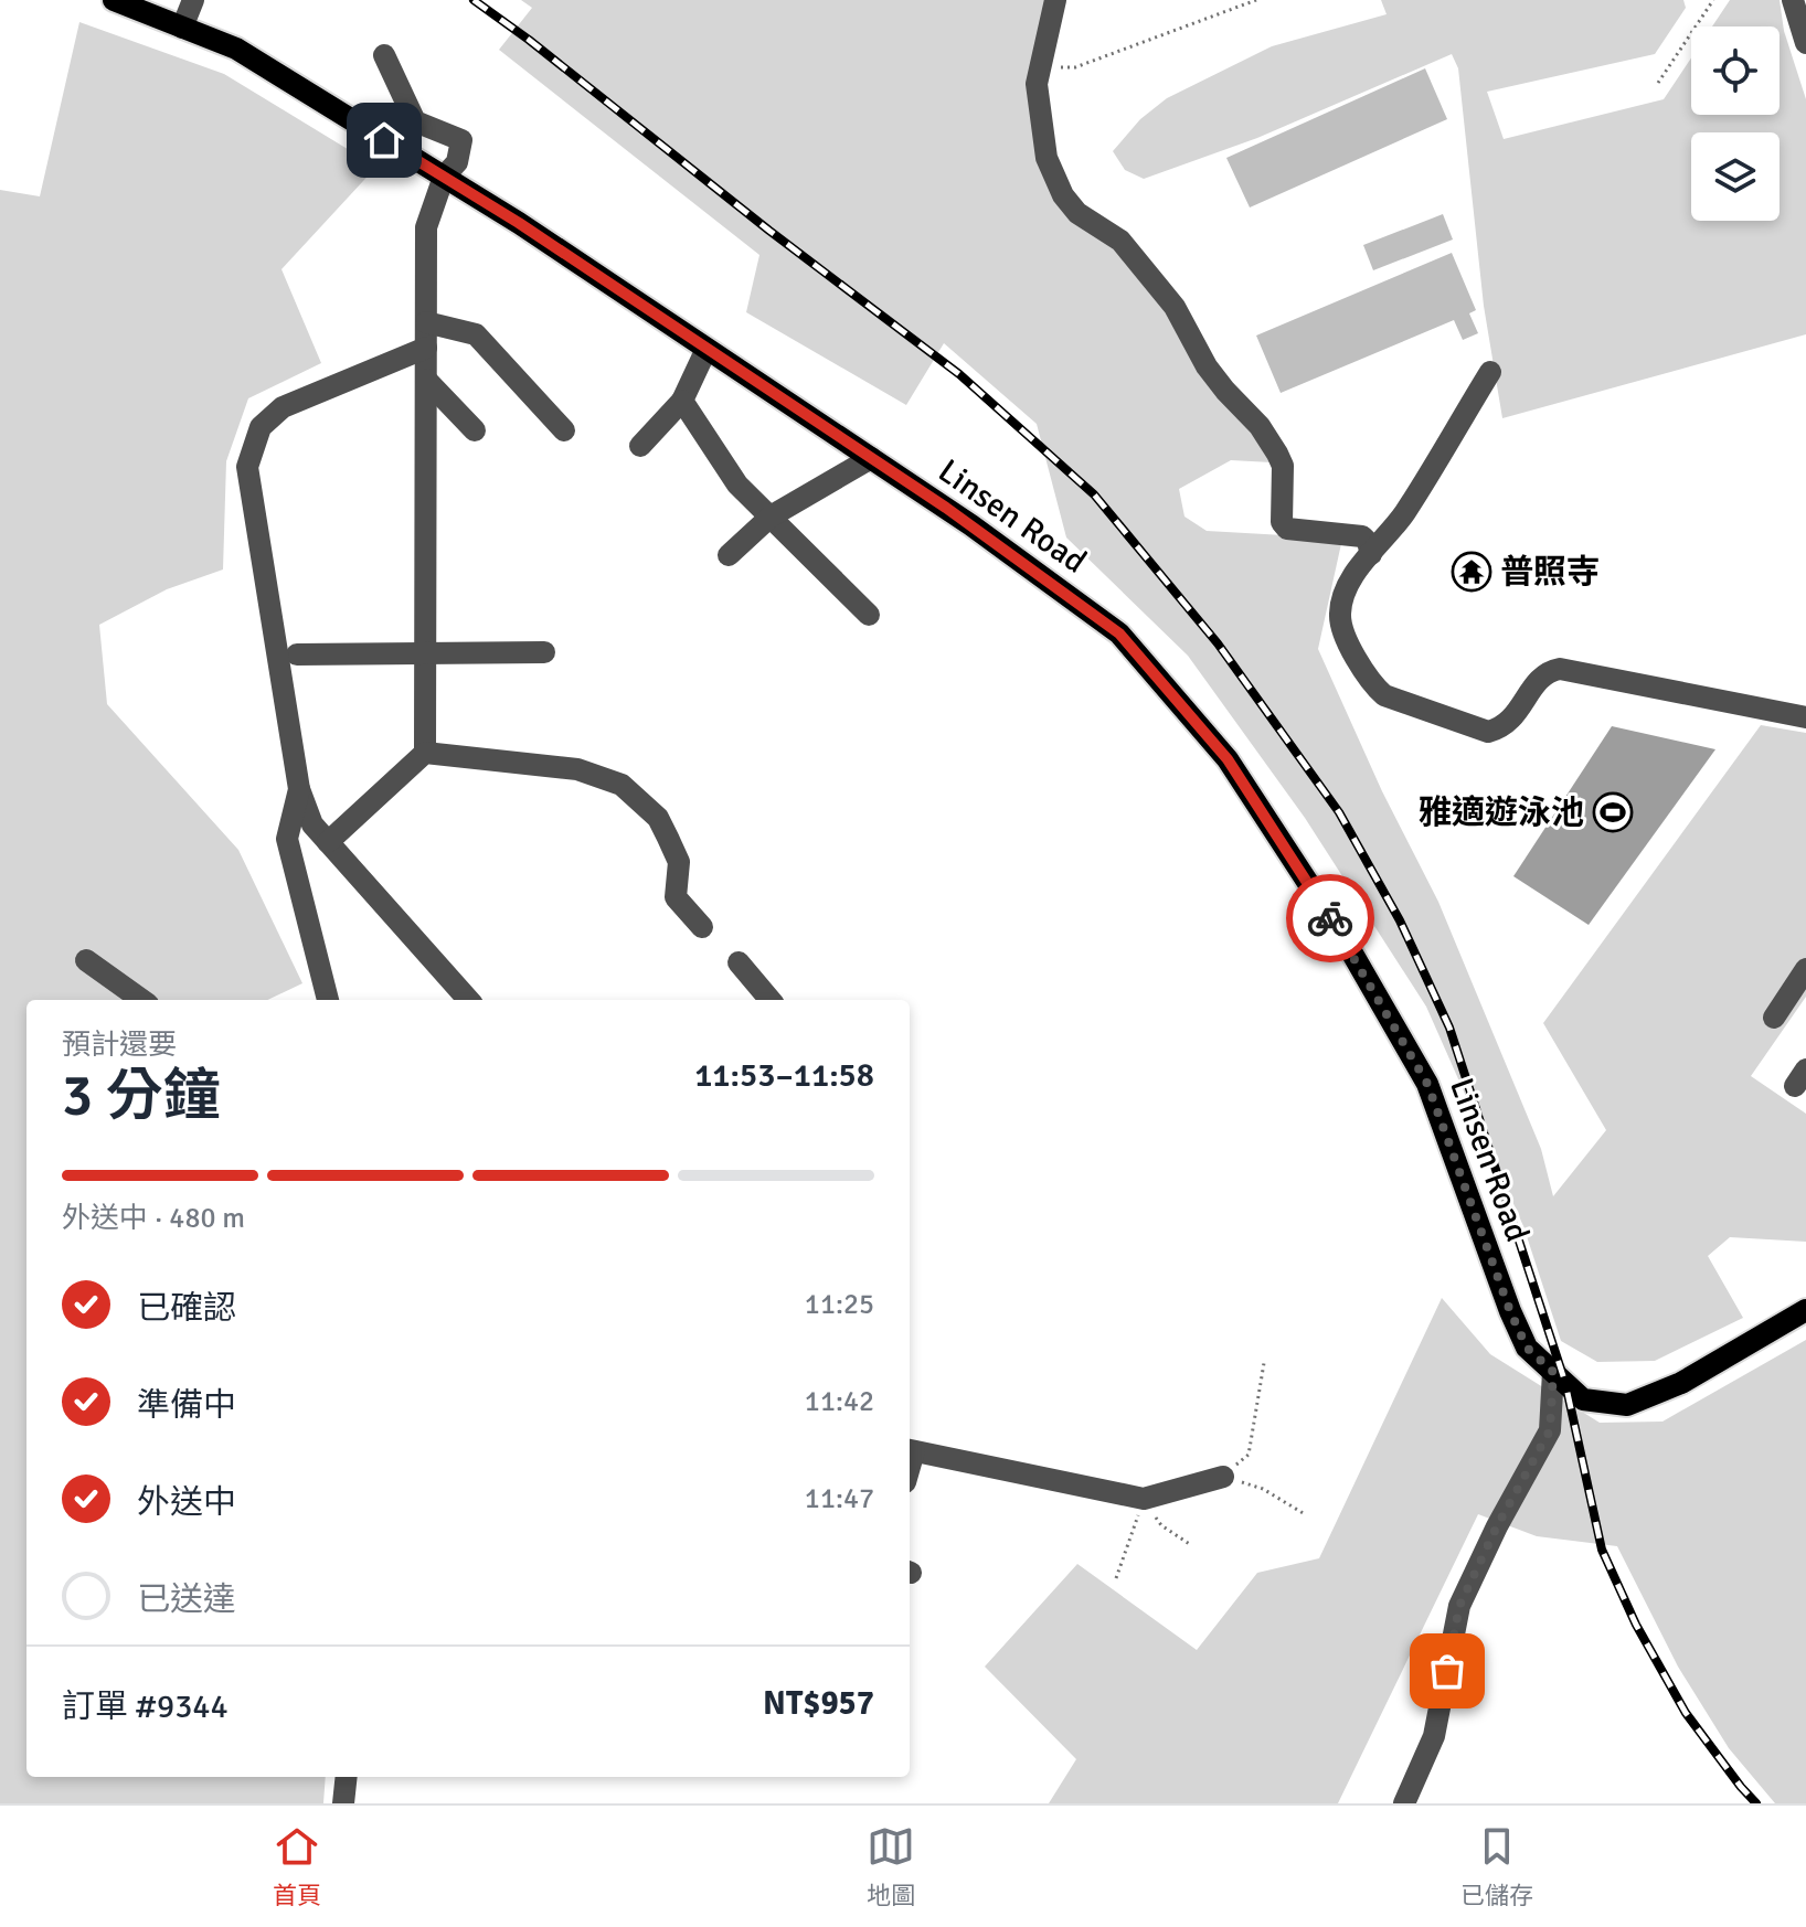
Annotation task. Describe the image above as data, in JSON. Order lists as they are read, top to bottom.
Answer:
{
  "streets": {
    "main road": ["Linsen Road"]
  },
  "places": {
    "temple": ["普照寺"],
    "sports": ["雅適遊泳池"]
  },
  "page": {
    "heading": ["3 分鐘", "預計還要", "11:53–11:58"],
    "panel": ["訂單 #9344", "NT$957"],
    "bar": "外送中 · 480 m",
    "list": [
      ["已確認", "11:25"],
      ["準備中", "11:42"],
      ["外送中", "11:47"],
      "已送達"
    ],
    "tabs": ["首頁", "地圖", "已儲存"]
  }
}
